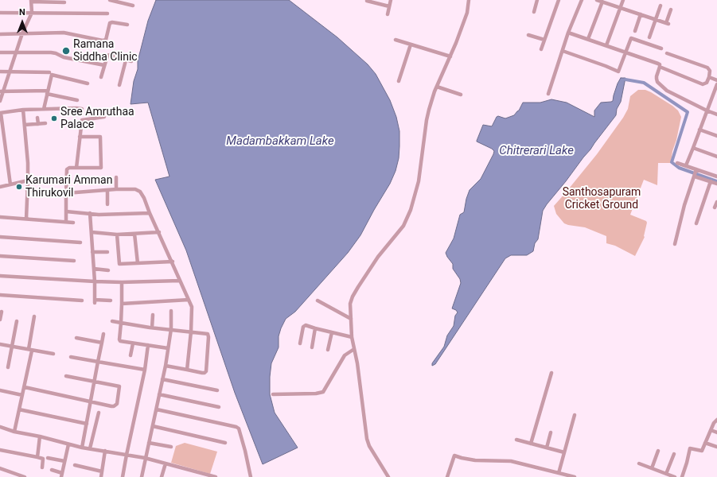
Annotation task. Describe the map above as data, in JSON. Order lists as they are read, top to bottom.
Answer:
{
  "water": ["Madambakkam Lake", "Chitrerari Lake"],
  "parks": ["Santhosapuram Cricket Ground"],
  "places": ["Ramana Siddha Clinic", "Sree Amruthaa Palace", "Karumari Amman Thirukovil"],
  "north": "top"
}
